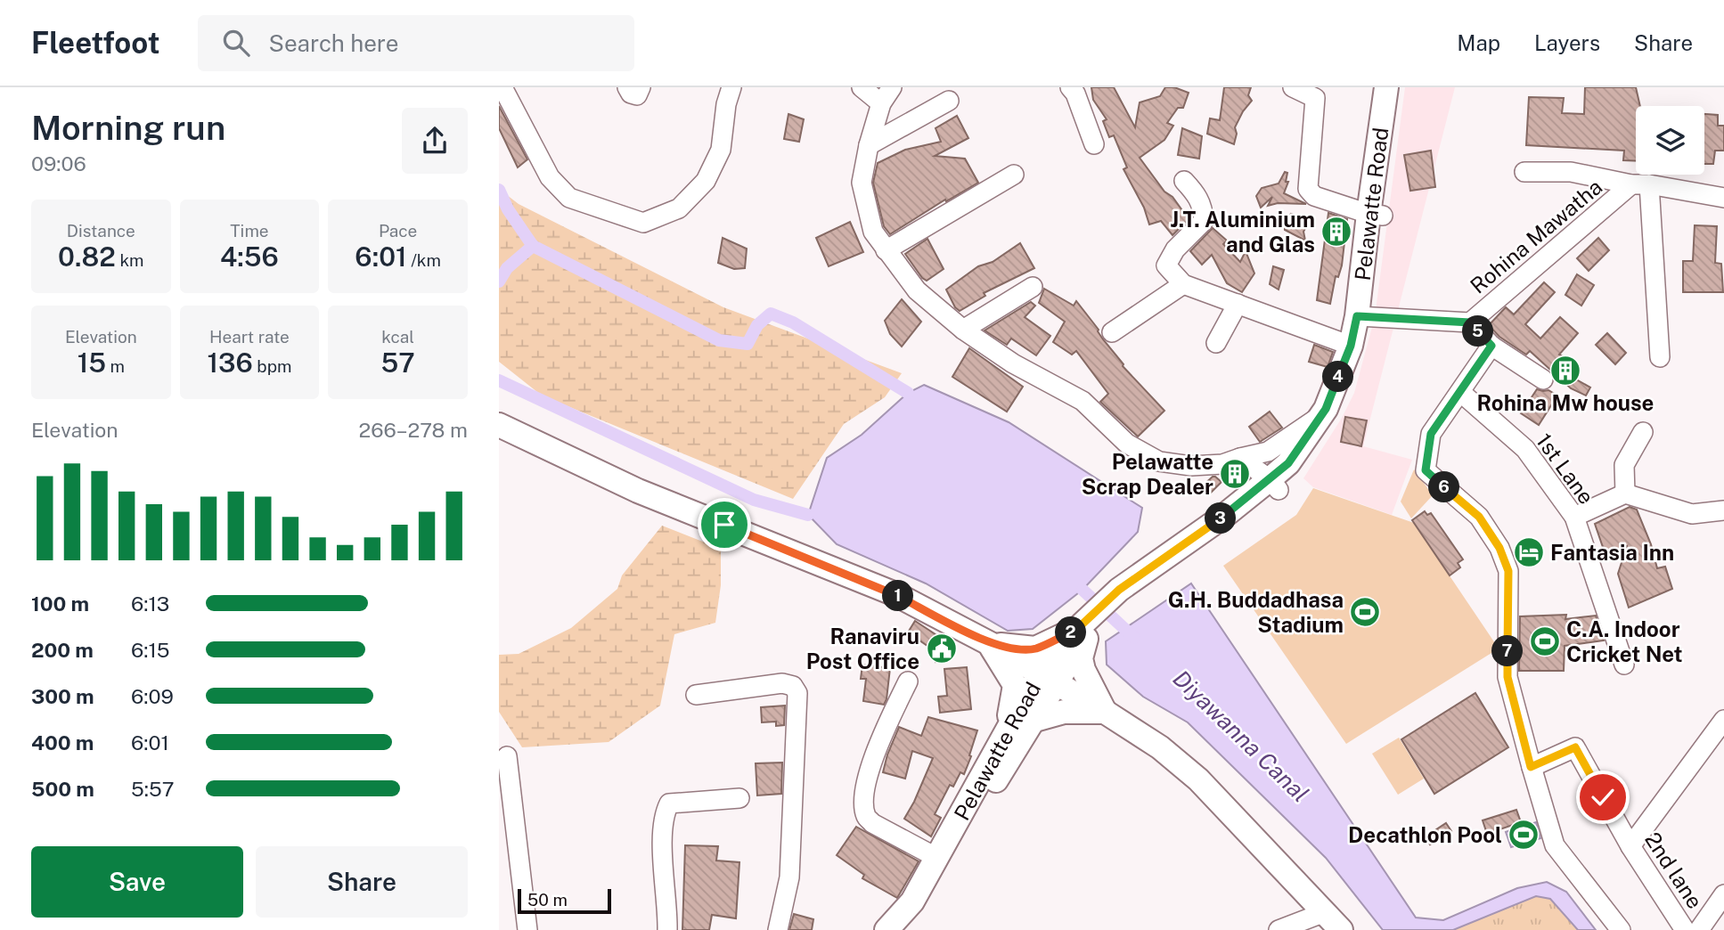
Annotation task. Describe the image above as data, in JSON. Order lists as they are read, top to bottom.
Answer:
{
  "streets": {
    "main road": ["Pelawatte Road"],
    "street": ["Rohina Mawatha", "1st Lane", "2nd lane"]
  },
  "crossings": [
    ["Pelawatte Road", "Rohina Mawatha"]
  ],
  "water": ["Diyawanna Canal"],
  "places": {
    "building": ["J.T. Aluminium and Glas", "Rohina Mw house", "Pelawatte Scrap Dealer"],
    "hotel": ["Fantasia Inn"],
    "sports": ["G.H. Buddadhasa Stadium", "C.A. Indoor Cricket Net", "Decathlon Pool"],
    "public building": ["Ranaviru Post Office"]
  },
  "scale_bar": "50 m",
  "page": {
    "header": "Fleetfoot",
    "search": "Search here",
    "nav": ["Map", "Layers", "Share"],
    "heading": ["Morning run", "09:06"],
    "stats": [
      ["Distance", "0.82 km"],
      ["Time", "4:56"],
      ["Pace", "6:01 /km"],
      ["Elevation", "15 m"],
      ["Heart rate", "136 bpm"],
      ["kcal", "57"]
    ],
    "pins": [
      "5",
      "4",
      "6",
      "3",
      "1",
      "2",
      "7"
    ],
    "chart": ["Elevation", "266–278 m"],
    "list": [
      {
        "name": "100 m",
        "note": "6:13"
      },
      {
        "name": "200 m",
        "note": "6:15"
      },
      {
        "name": "300 m",
        "note": "6:09"
      },
      {
        "name": "400 m",
        "note": "6:01"
      },
      {
        "name": "500 m",
        "note": "5:57"
      }
    ],
    "buttons": ["Save", "Share"],
    "scale": "50 m"
  }
}
